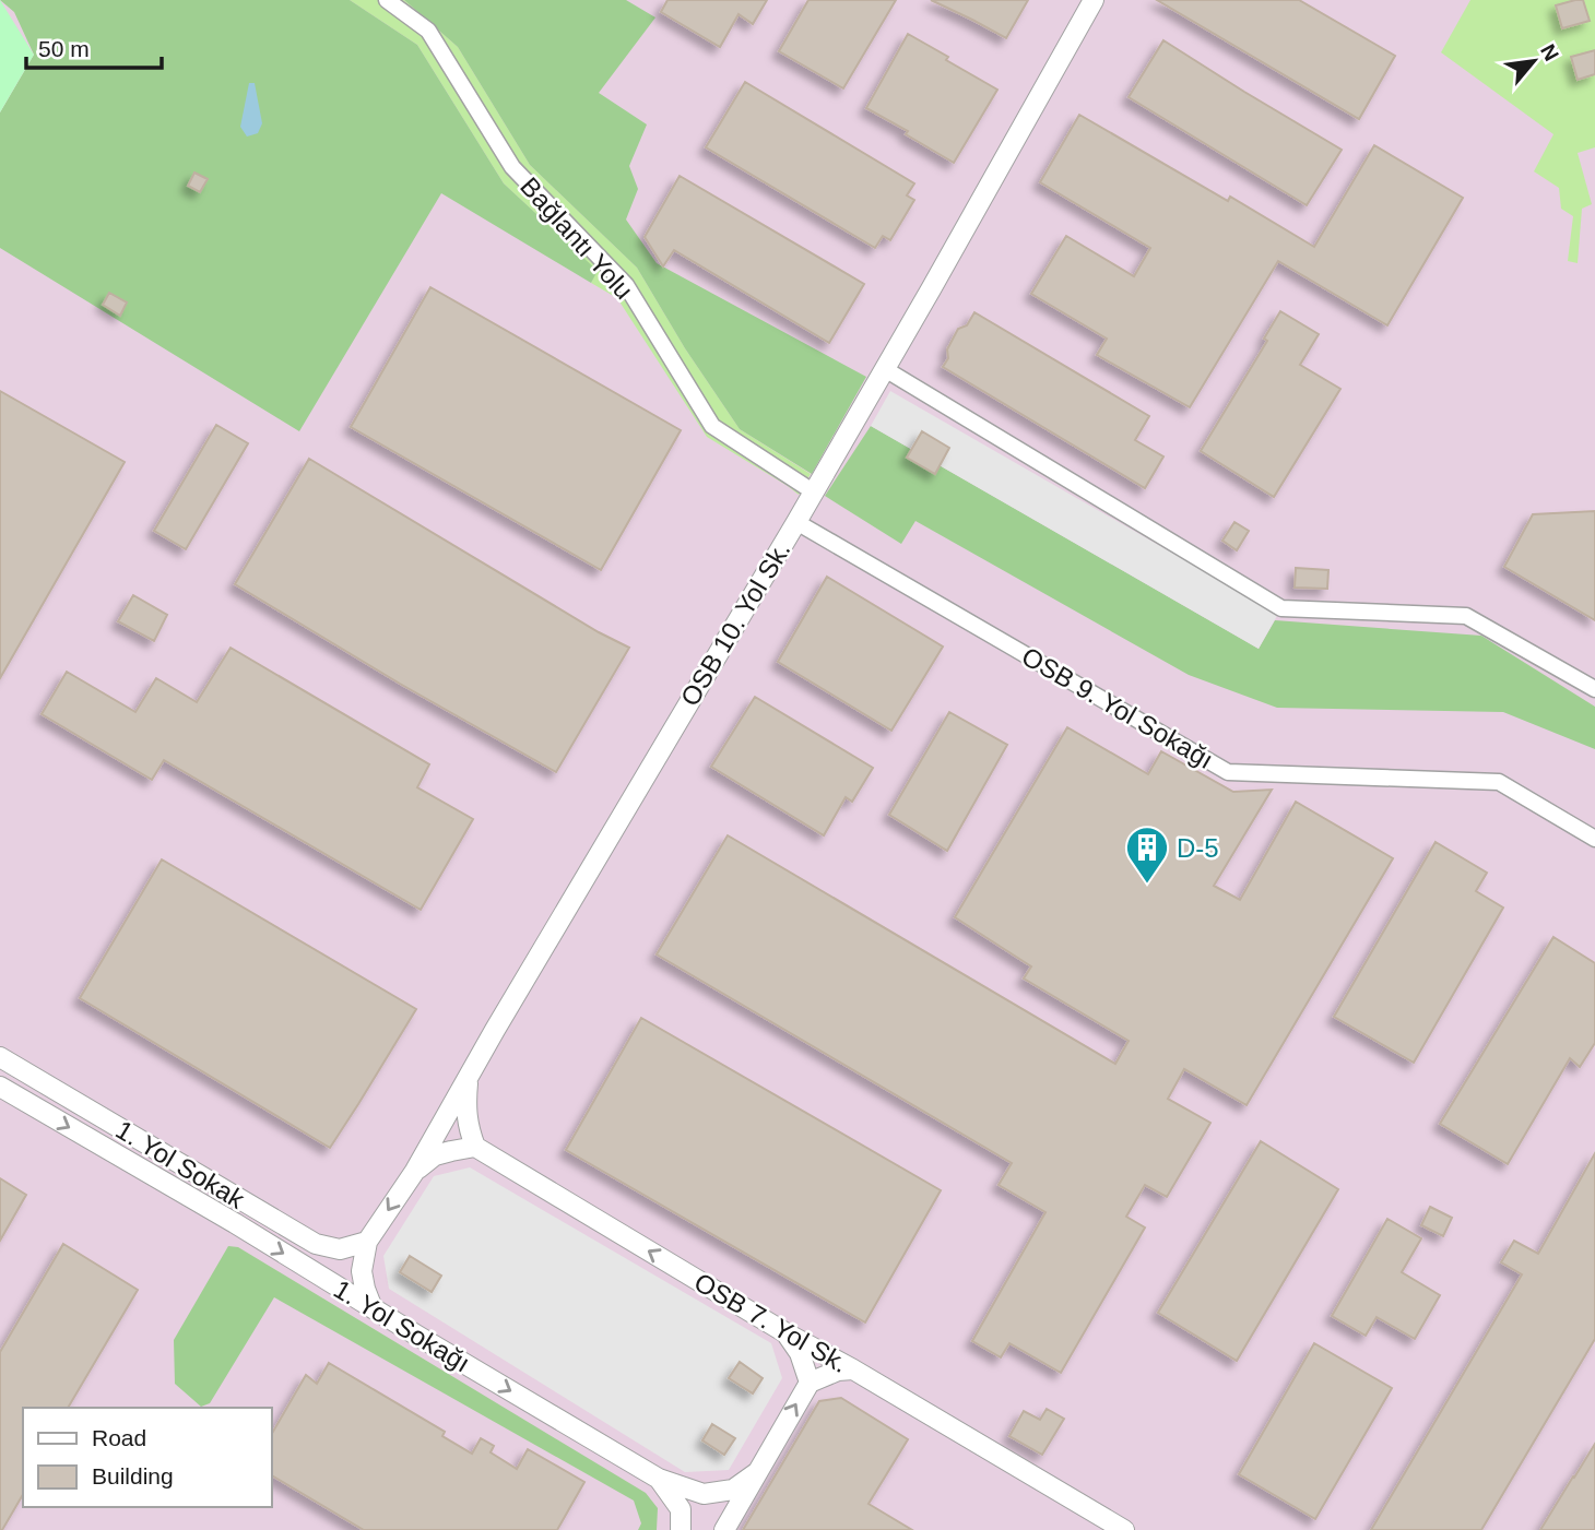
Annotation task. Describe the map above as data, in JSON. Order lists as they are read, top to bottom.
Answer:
{
  "streets": {
    "street": [
      "Bağlantı Yolu",
      "OSB 10. Yol Sk.",
      "OSB 9. Yol Sokağı",
      "1. Yol Sokak",
      "OSB 7. Yol Sk.",
      "1. Yol Sokağı"
    ]
  },
  "crossings": [
    ["Bağlantı Yolu", "OSB 10. Yol Sk."],
    ["OSB 10. Yol Sk.", "OSB 9. Yol Sokağı"],
    ["OSB 10. Yol Sk.", "1. Yol Sokak"]
  ],
  "one_way": ["OSB 7. Yol Sk.", "1. Yol Sokağı"],
  "places": {
    "building": ["D-5"]
  },
  "legend": ["Road", "Building"],
  "scale_bar": "50 m",
  "north": "top right"
}
